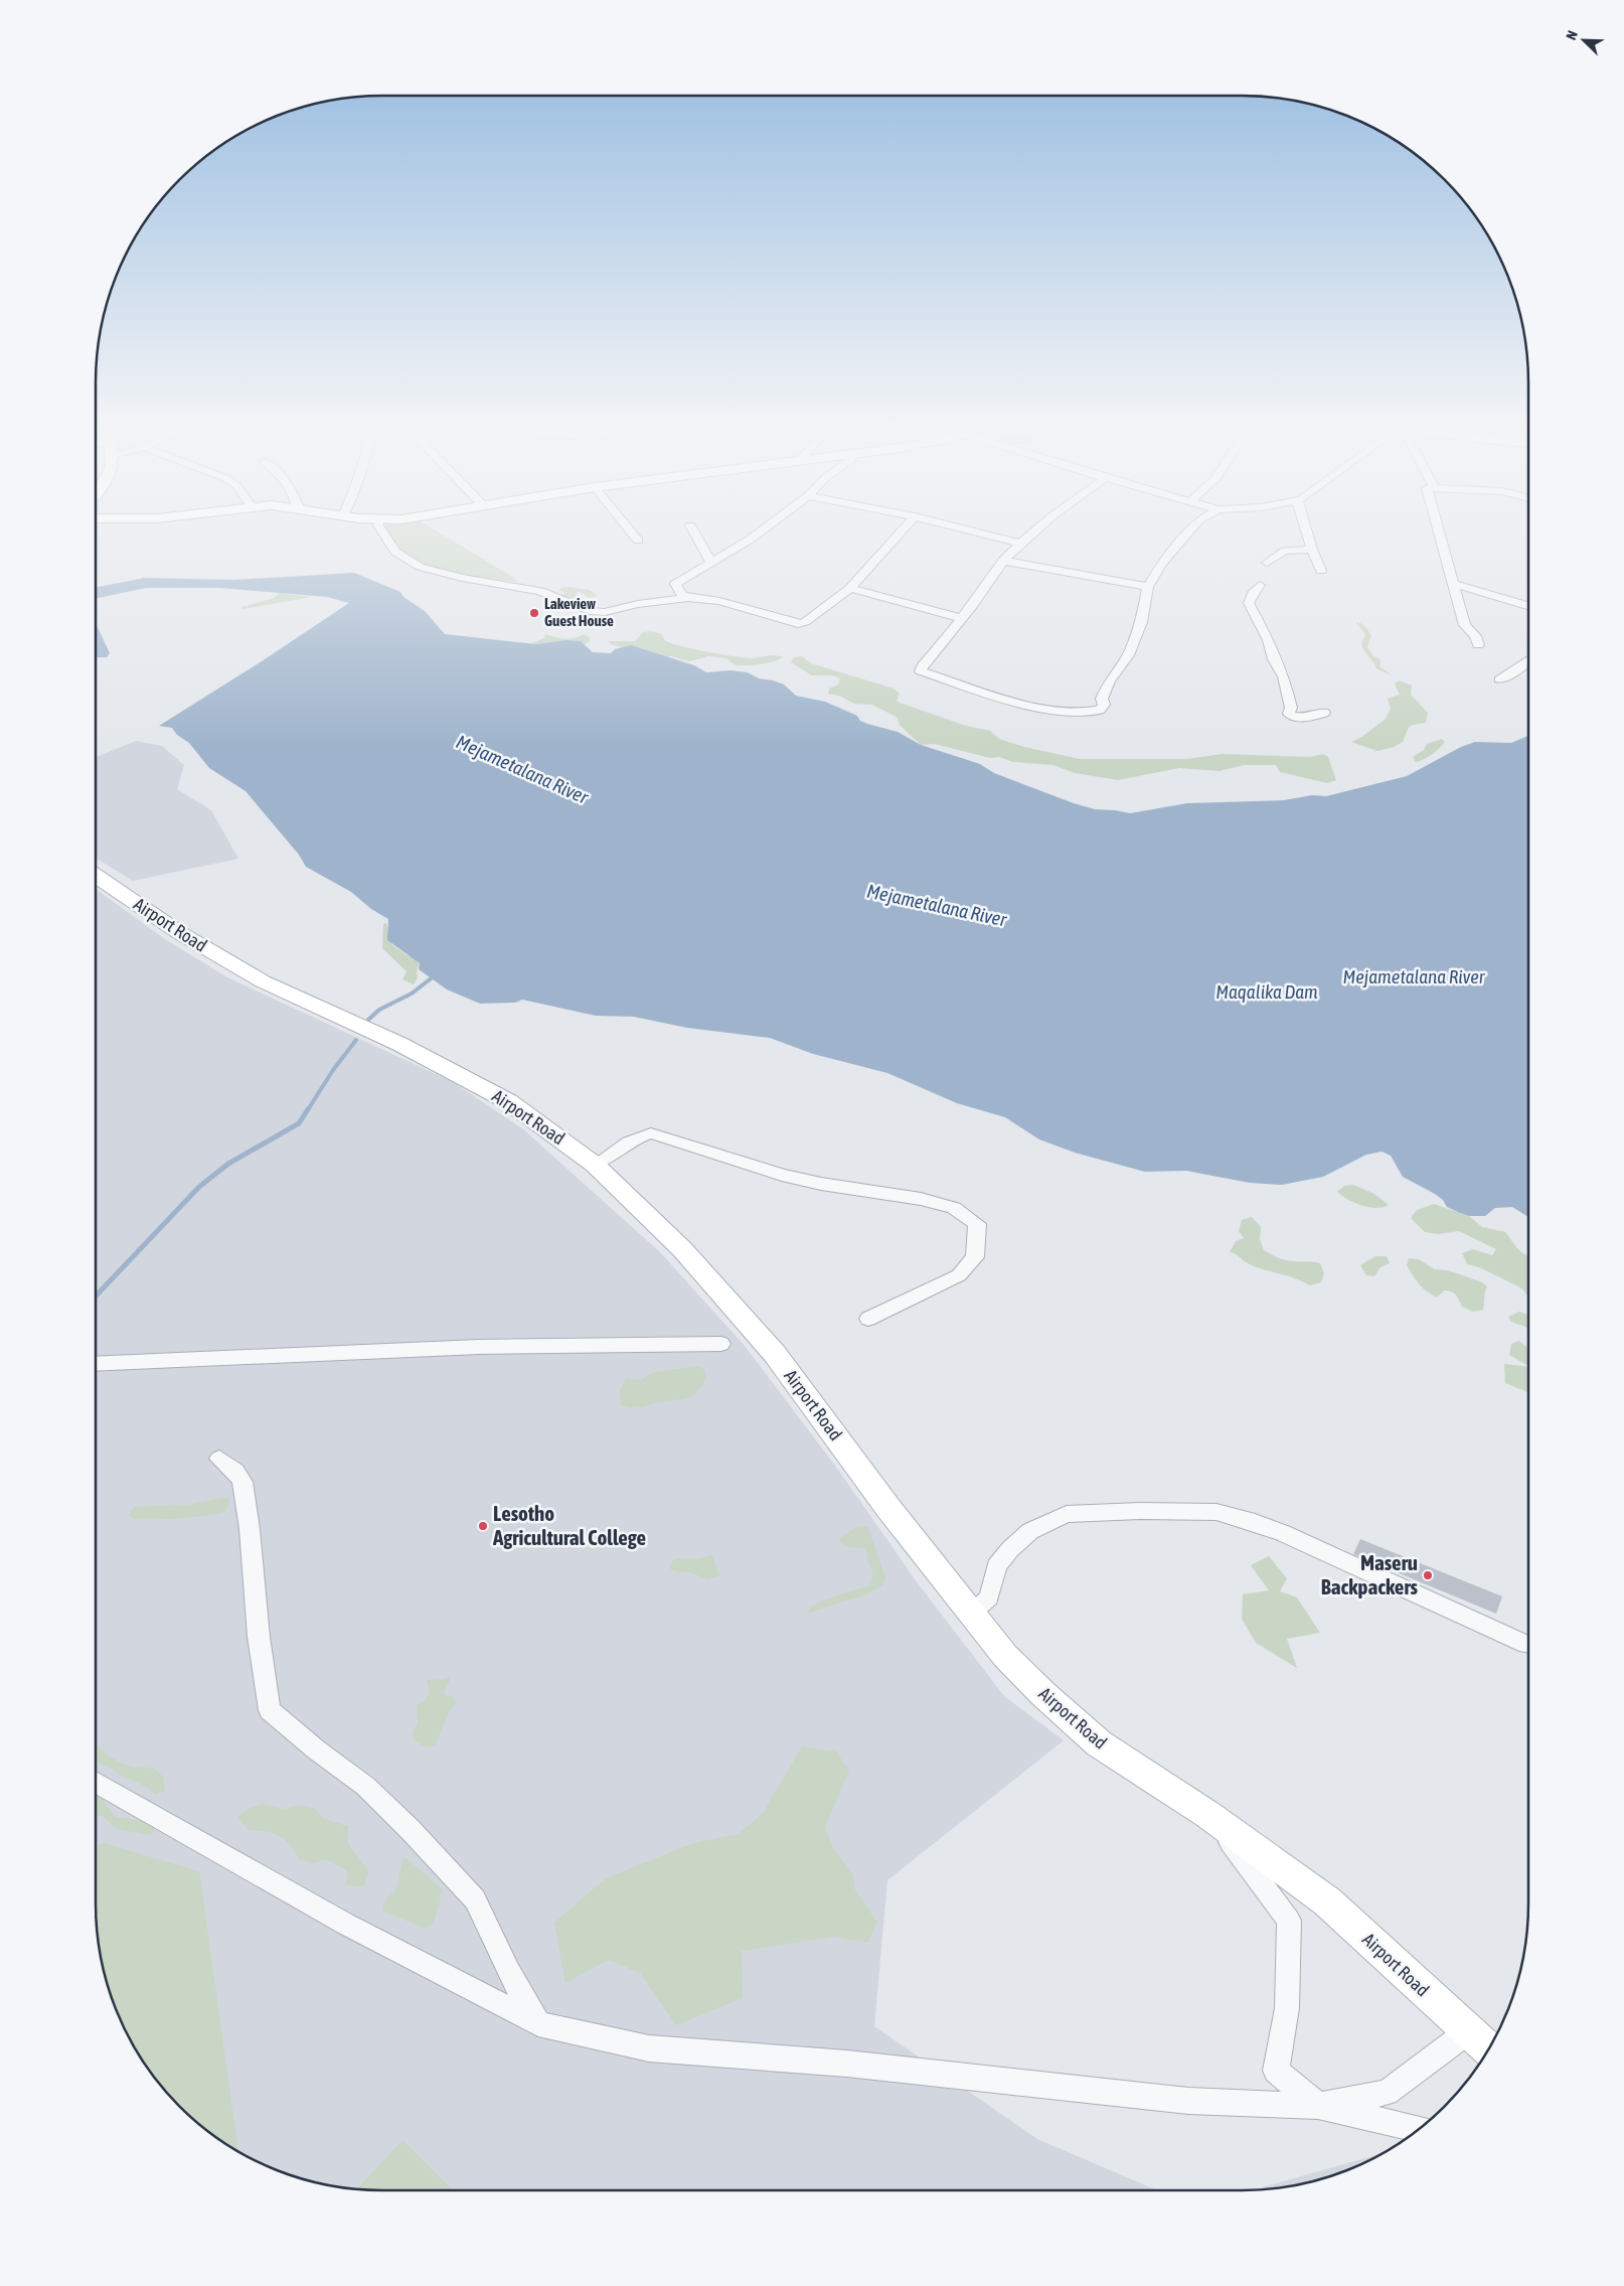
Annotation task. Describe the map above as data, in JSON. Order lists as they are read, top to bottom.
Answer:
{
  "streets": {
    "main road": ["Airport Road"]
  },
  "water": ["Mejametalana River", "Maqalika Dam"],
  "places": ["Lakeview Guest House", "Lesotho Agricultural College", "Maseru Backpackers"],
  "north": "top left"
}
